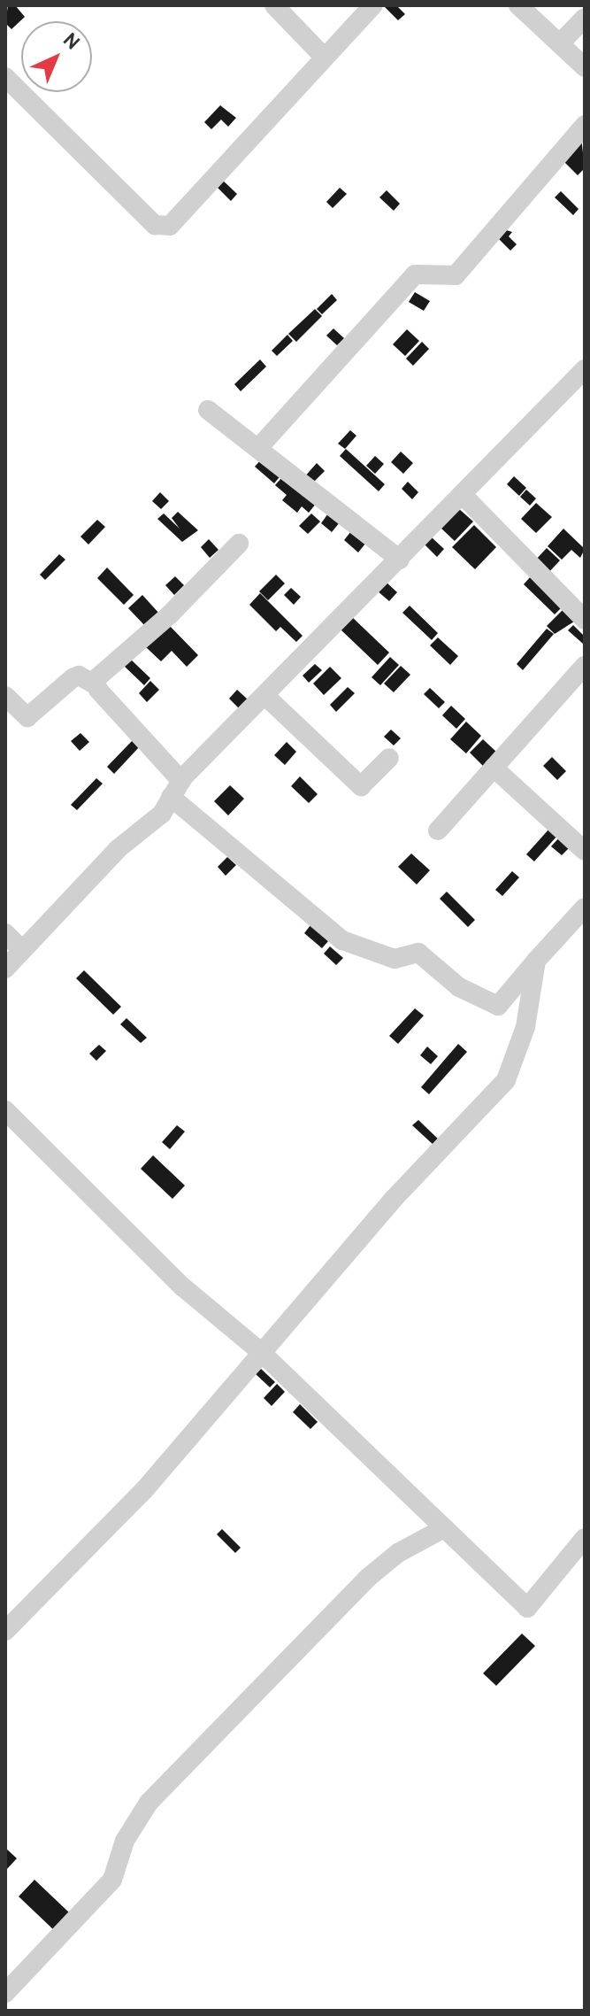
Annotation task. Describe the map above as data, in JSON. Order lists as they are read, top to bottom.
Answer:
{
  "north": "top right"
}
